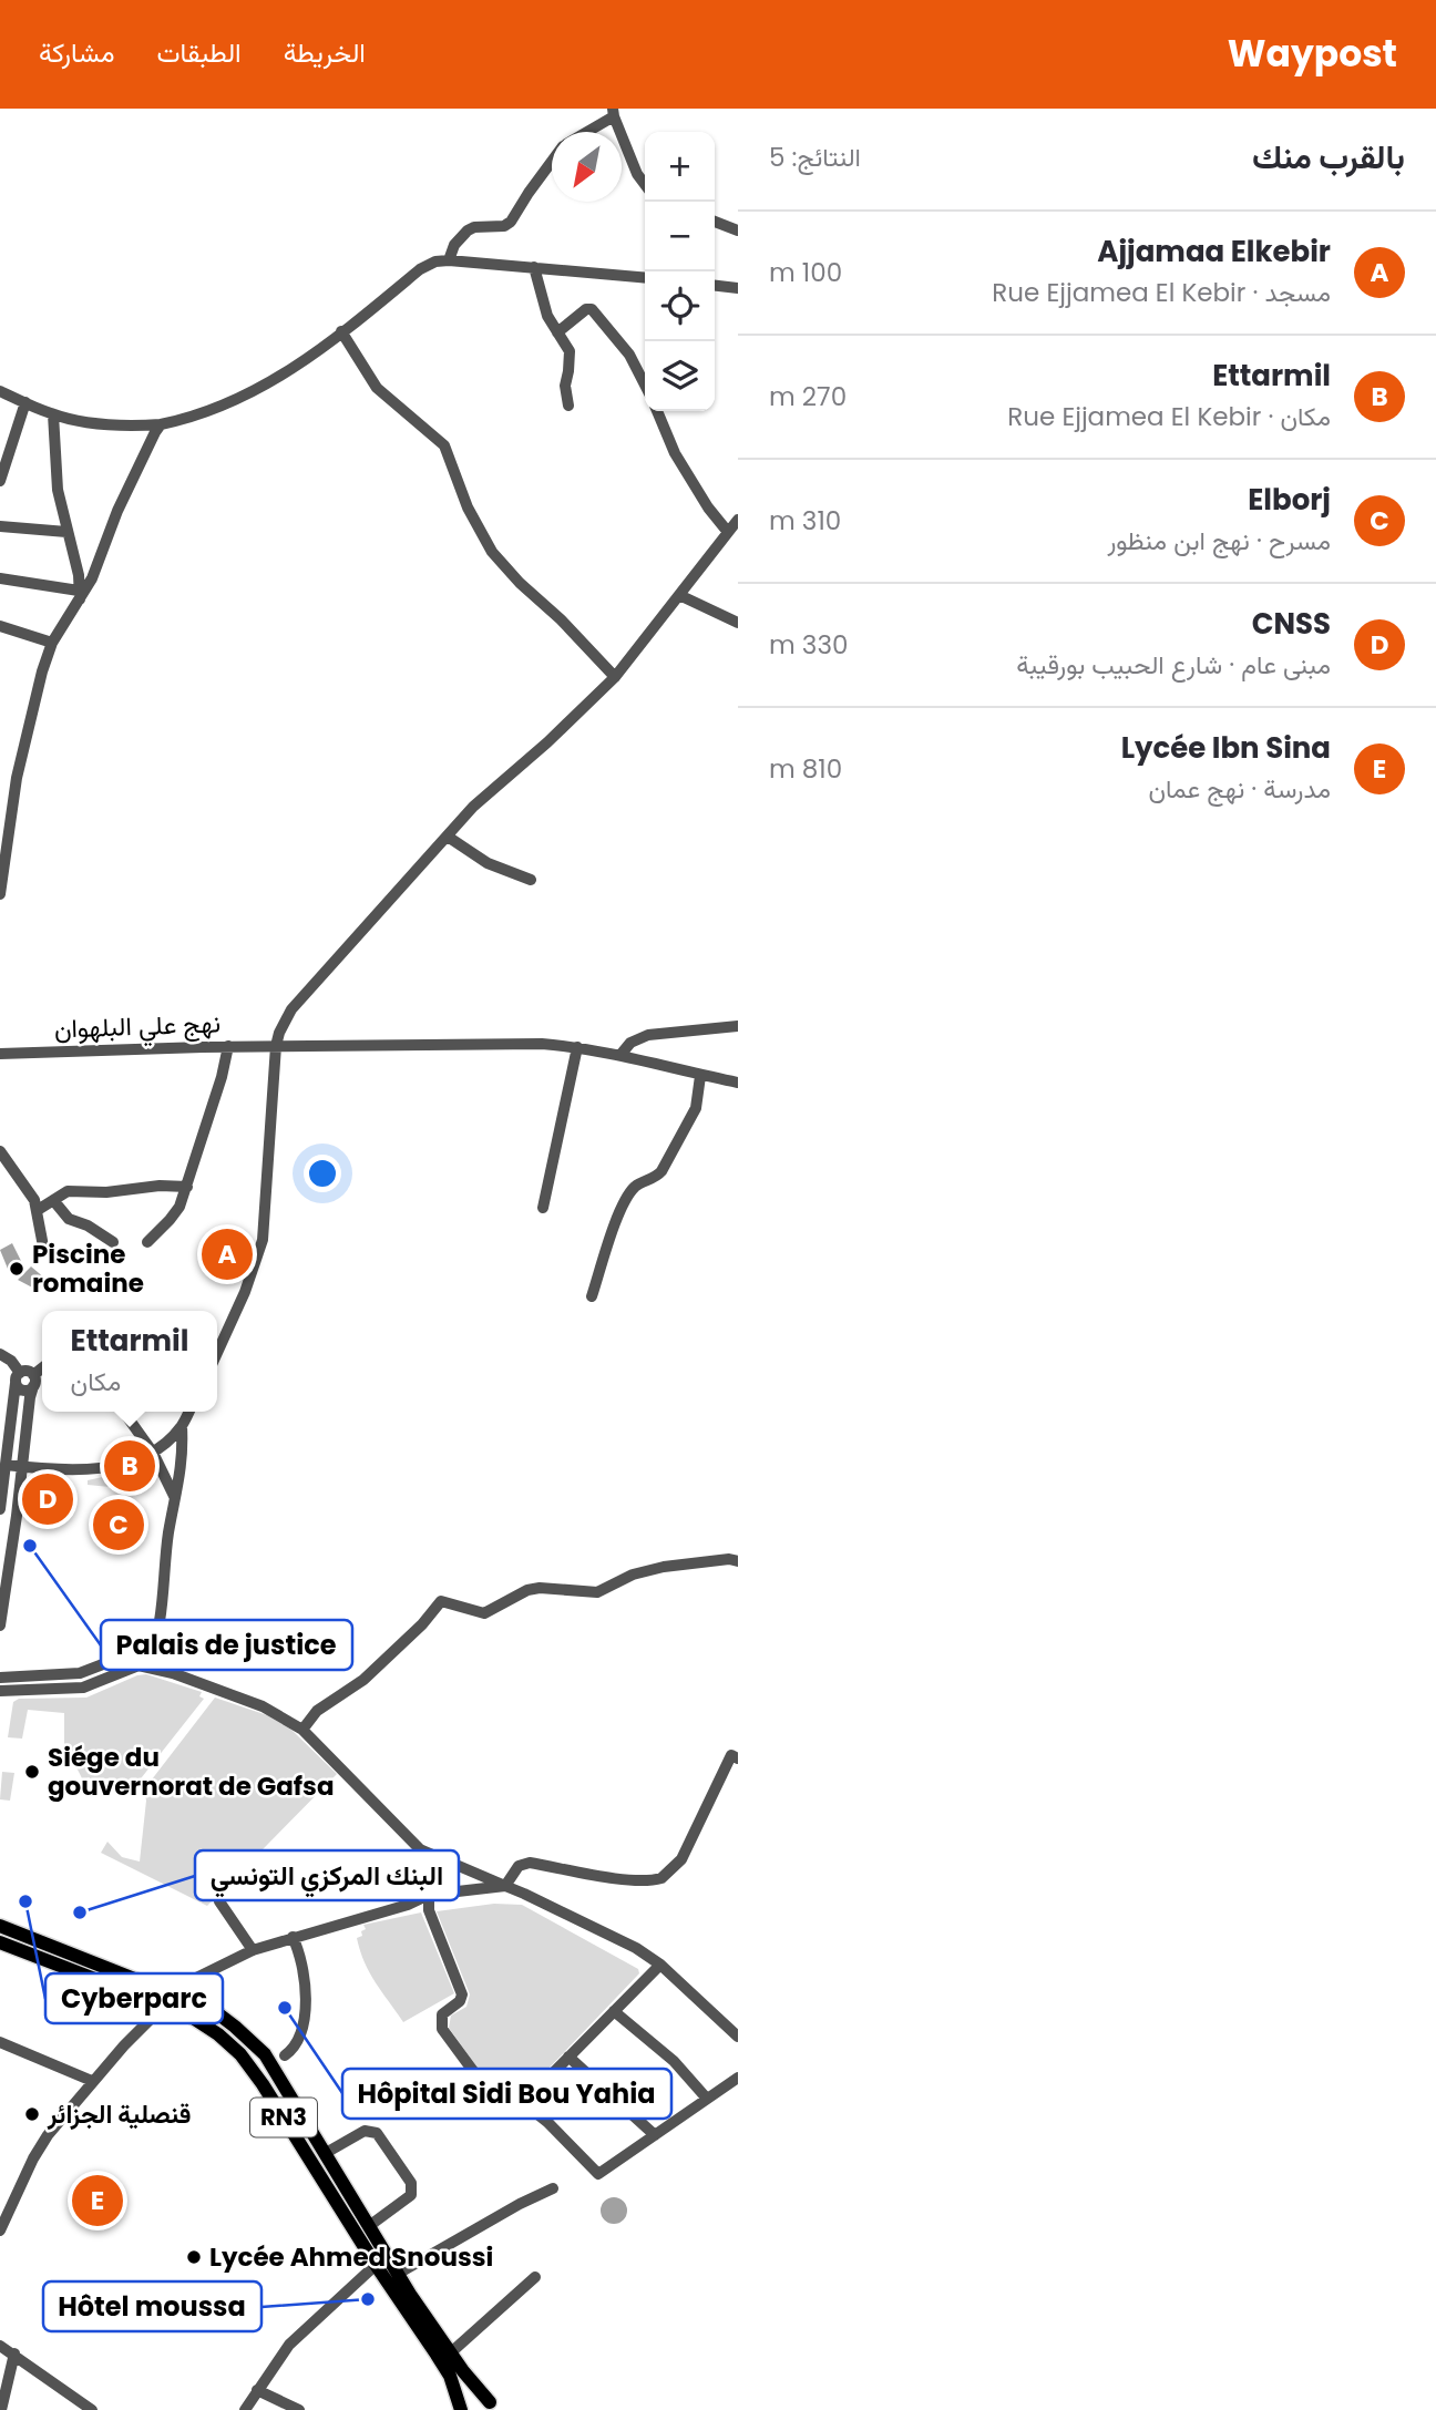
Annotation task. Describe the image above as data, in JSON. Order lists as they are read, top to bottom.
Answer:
{
  "streets": {
    "main road": ["RN3"],
    "street": ["نهج علي البلهوان"]
  },
  "places": [
    "Piscine romaine",
    "Palais de justice",
    "Siége du gouvernorat de Gafsa",
    "Cyberparc",
    "البنك المركزي التونسي",
    "Hôpital Sidi Bou Yahia",
    "قنصلية الجزائر",
    "Lycée Ahmed Snoussi",
    "Hôtel moussa"
  ],
  "north": "bottom left",
  "page": {
    "header": "Waypost",
    "nav": ["الخريطة", "الطبقات", "مشاركة"],
    "heading": ["بالقرب منك", "النتائج: 5"],
    "map_buttons": ["+", "−"],
    "list": [
      {
        "mark": "A",
        "name": "Ajjamaa Elkebir",
        "note": "مسجد · Rue Ejjamea El Kebir",
        "value": "100 m"
      },
      {
        "mark": "B",
        "name": "Ettarmil",
        "note": "مكان · Rue Ejjamea El Kebir",
        "value": "270 m"
      },
      {
        "mark": "C",
        "name": "Elborj",
        "note": "مسرح · نهج ابن منظور",
        "value": "310 m"
      },
      {
        "mark": "D",
        "name": "CNSS",
        "note": "مبنى عام · شارع الحبيب بورقيبة",
        "value": "330 m"
      },
      {
        "mark": "E",
        "name": "Lycée Ibn Sina",
        "note": "مدرسة · نهج عمان",
        "value": "810 m"
      }
    ],
    "pins": [
      "A",
      "B",
      "D",
      "C",
      "E"
    ],
    "popup": ["Ettarmil", "مكان"]
  }
}
